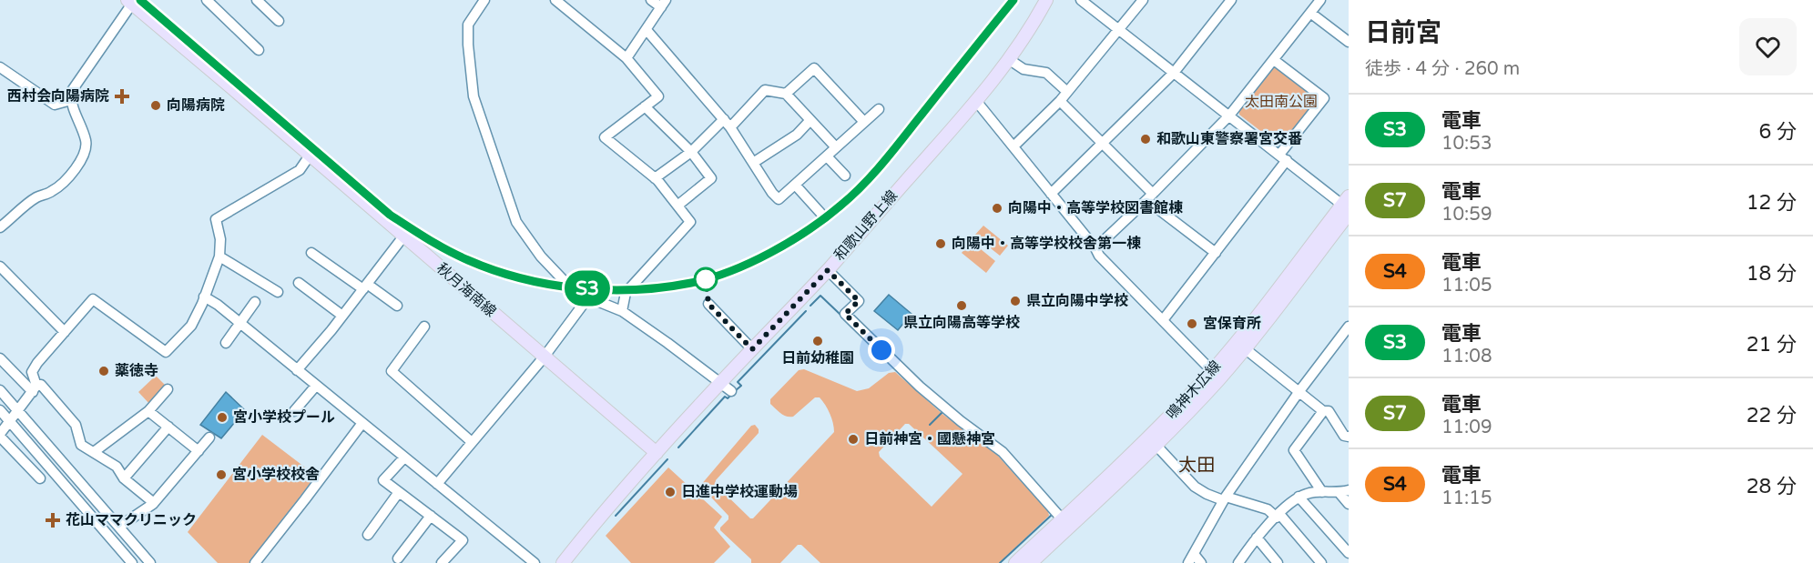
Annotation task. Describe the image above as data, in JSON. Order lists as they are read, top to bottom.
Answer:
{
  "streets": {
    "main road": ["和歌山野上線", "秋月海南線", "鳴神木広線"]
  },
  "crossings": [
    ["和歌山野上線", "秋月海南線"]
  ],
  "districts": ["太田"],
  "parks": ["太田南公園"],
  "places": {
    "health": ["西村会向陽病院", "花山ママクリニック"],
    "other": [
      "向陽病院",
      "和歌山東警察署宮交番",
      "向陽中・高等学校図書館棟",
      "向陽中・高等学校校舎第一棟",
      "県立向陽中学校",
      "県立向陽高等学校",
      "宮保育所",
      "日前幼稚園",
      "薬徳寺",
      "宮小学校プール",
      "日前神宮・國懸神宮",
      "宮小学校校舎",
      "日進中学校運動場"
    ]
  },
  "page": {
    "on_map": "S3",
    "heading": ["日前宮", "徒歩 · 4 分 · 260 m"],
    "list": [
      {
        "mark": "S3",
        "name": "電車",
        "note": "10:53",
        "value": "6 分"
      },
      {
        "mark": "S7",
        "name": "電車",
        "note": "10:59",
        "value": "12 分"
      },
      {
        "mark": "S4",
        "name": "電車",
        "note": "11:05",
        "value": "18 分"
      },
      {
        "mark": "S3",
        "name": "電車",
        "note": "11:08",
        "value": "21 分"
      },
      {
        "mark": "S7",
        "name": "電車",
        "note": "11:09",
        "value": "22 分"
      },
      {
        "mark": "S4",
        "name": "電車",
        "note": "11:15",
        "value": "28 分"
      }
    ]
  }
}
